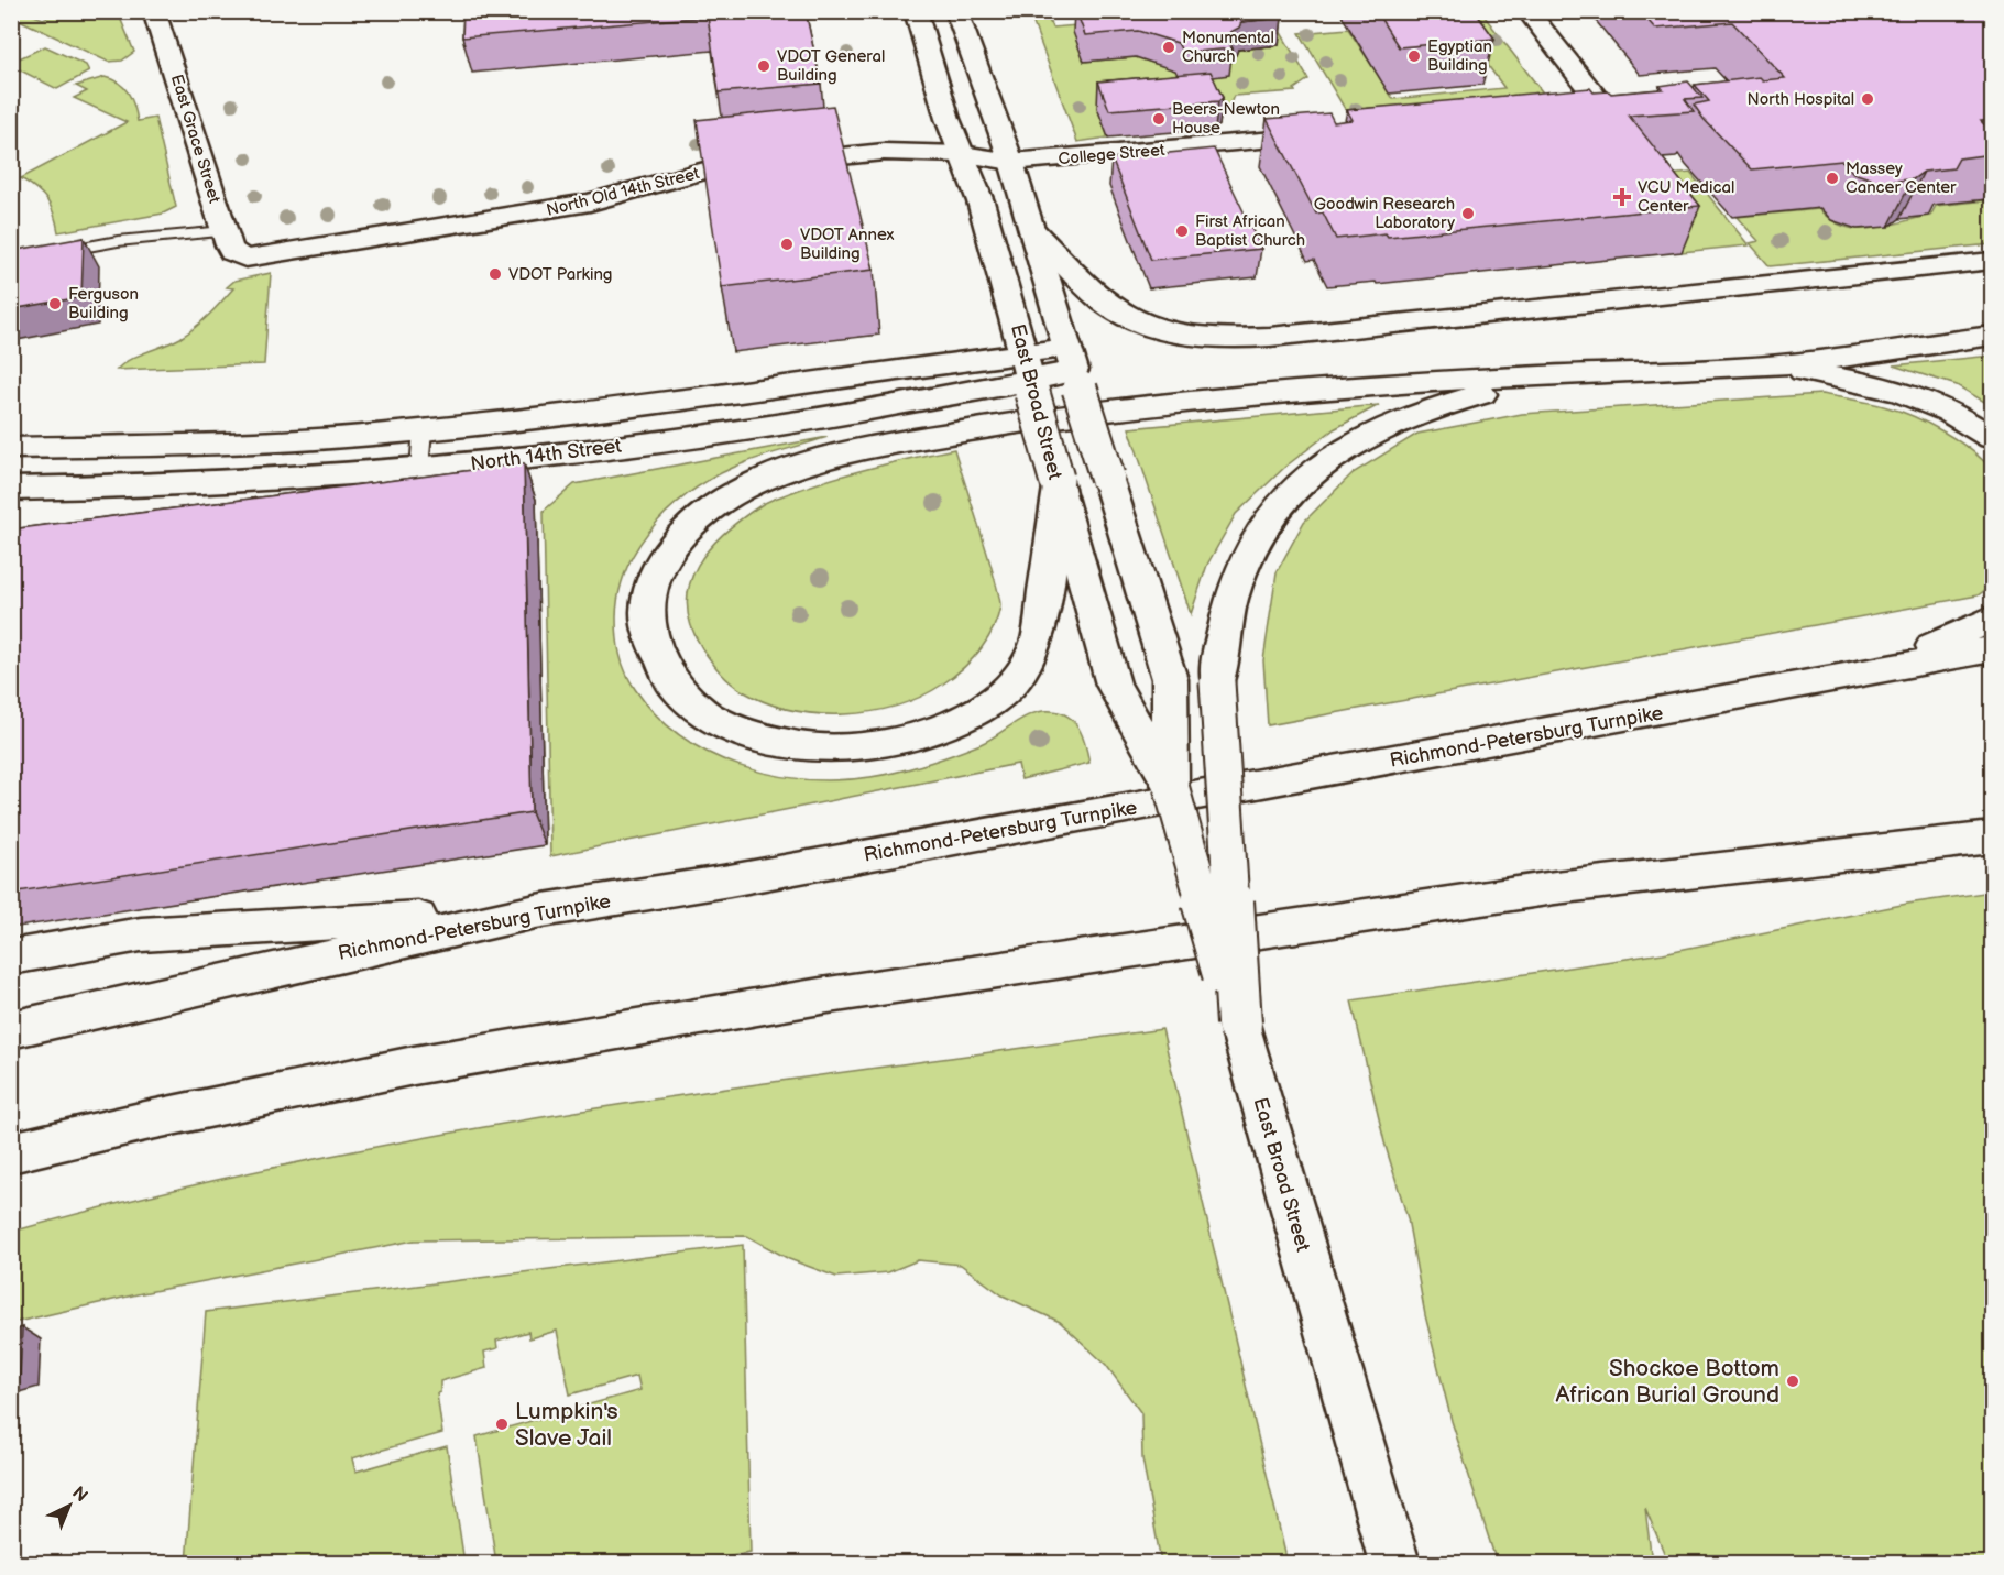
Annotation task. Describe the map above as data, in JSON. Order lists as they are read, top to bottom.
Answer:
{
  "streets": {
    "main road": [
      "East Grace Street",
      "College Street",
      "North Old 14th Street",
      "East Broad Street",
      "North 14th Street",
      "Richmond-Petersburg Turnpike"
    ]
  },
  "crossings": [
    ["East Grace Street", "North Old 14th Street"],
    ["College Street", "North Old 14th Street"],
    ["College Street", "East Broad Street"],
    ["North Old 14th Street", "East Broad Street"],
    ["East Broad Street", "North 14th Street"]
  ],
  "places": {
    "other": [
      "Monumental Church",
      "Egyptian Building",
      "VDOT General Building",
      "North Hospital",
      "Beers-Newton House",
      "Massey Cancer Center",
      "Goodwin Research Laboratory",
      "First African Baptist Church",
      "VDOT Annex Building",
      "VDOT Parking",
      "Ferguson Building",
      "Shockoe Bottom African Burial Ground",
      "Lumpkin's Slave Jail"
    ],
    "health": ["VCU Medical Center"]
  },
  "north": "top right"
}
